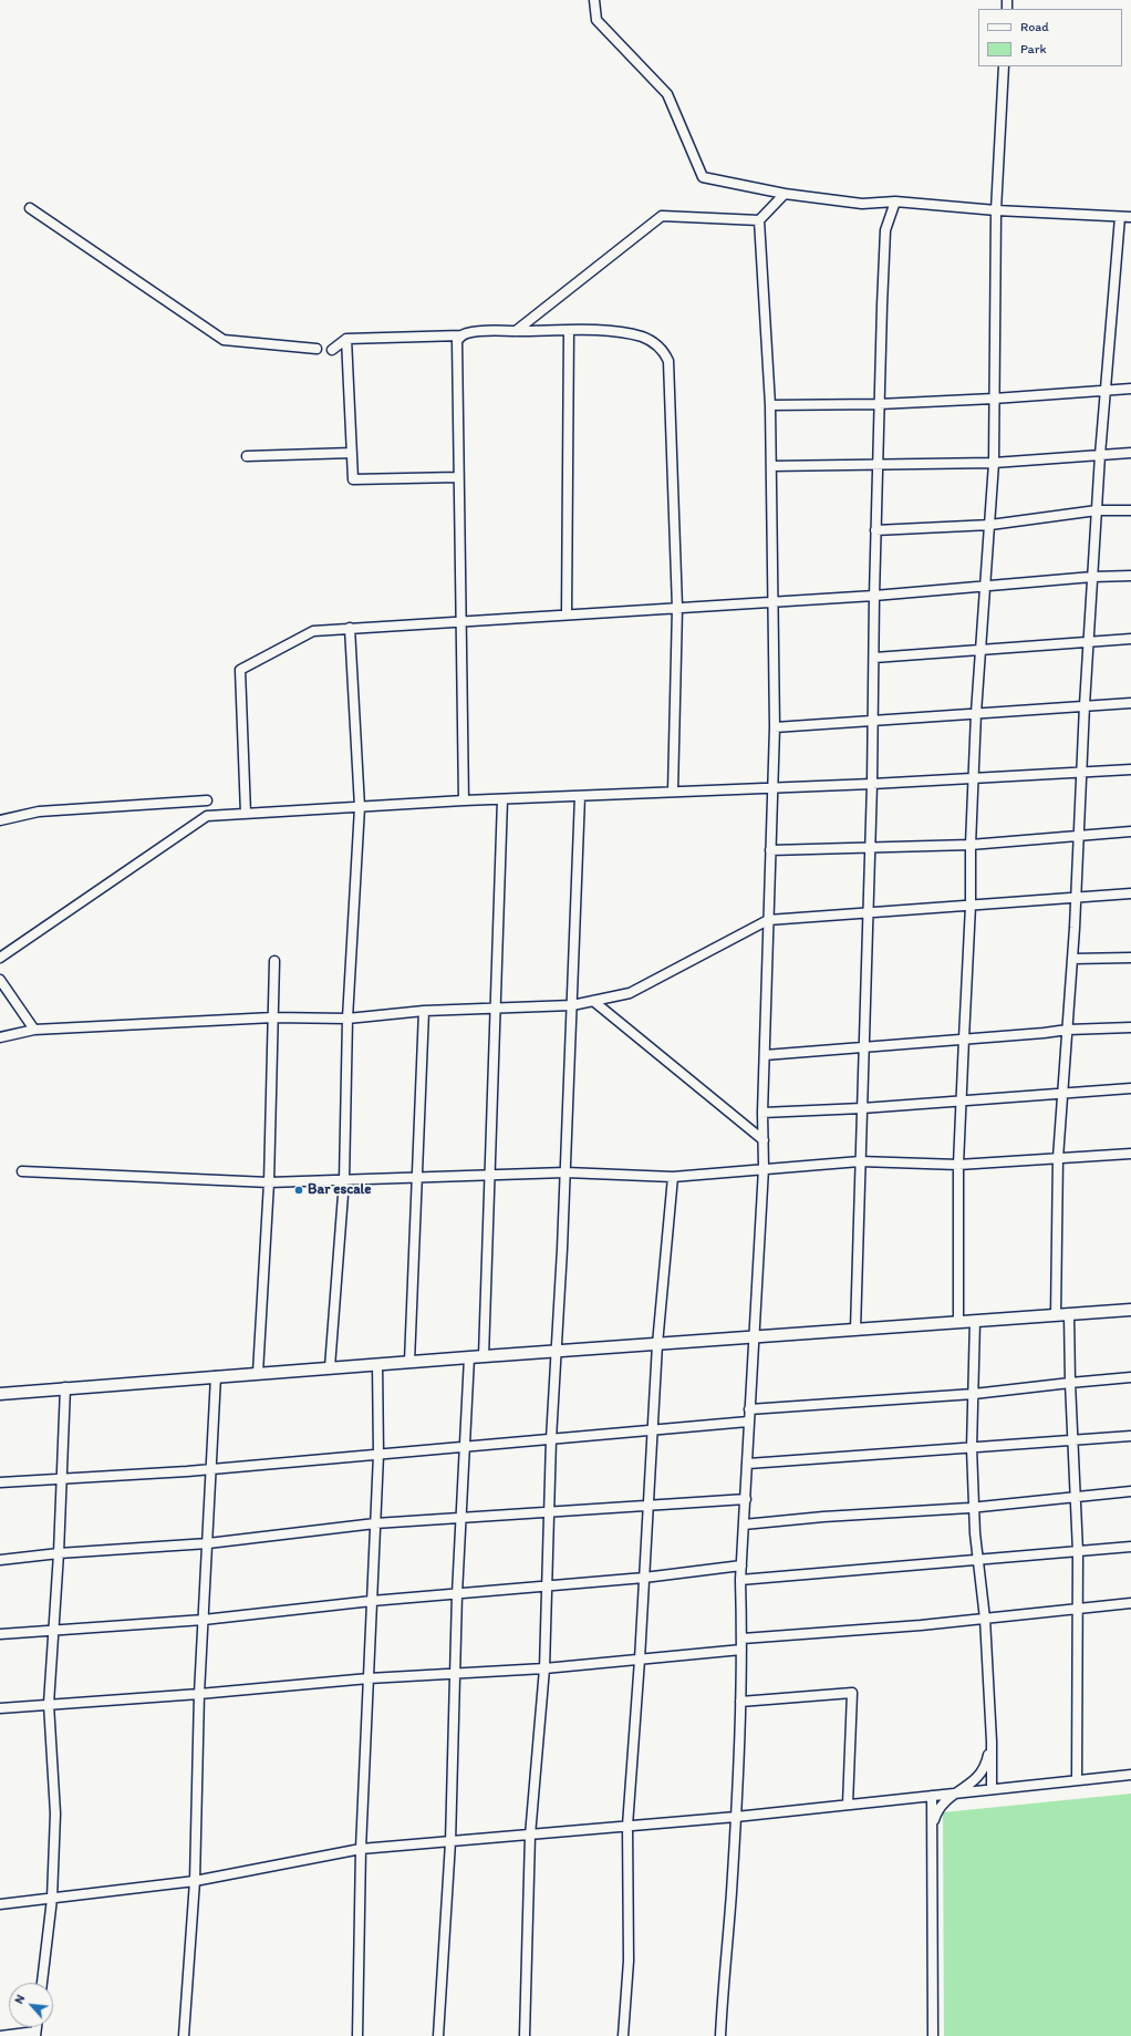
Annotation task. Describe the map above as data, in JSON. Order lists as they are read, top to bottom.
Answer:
{
  "places": ["Bar escale"],
  "legend": ["Road", "Park"],
  "north": "top left"
}
